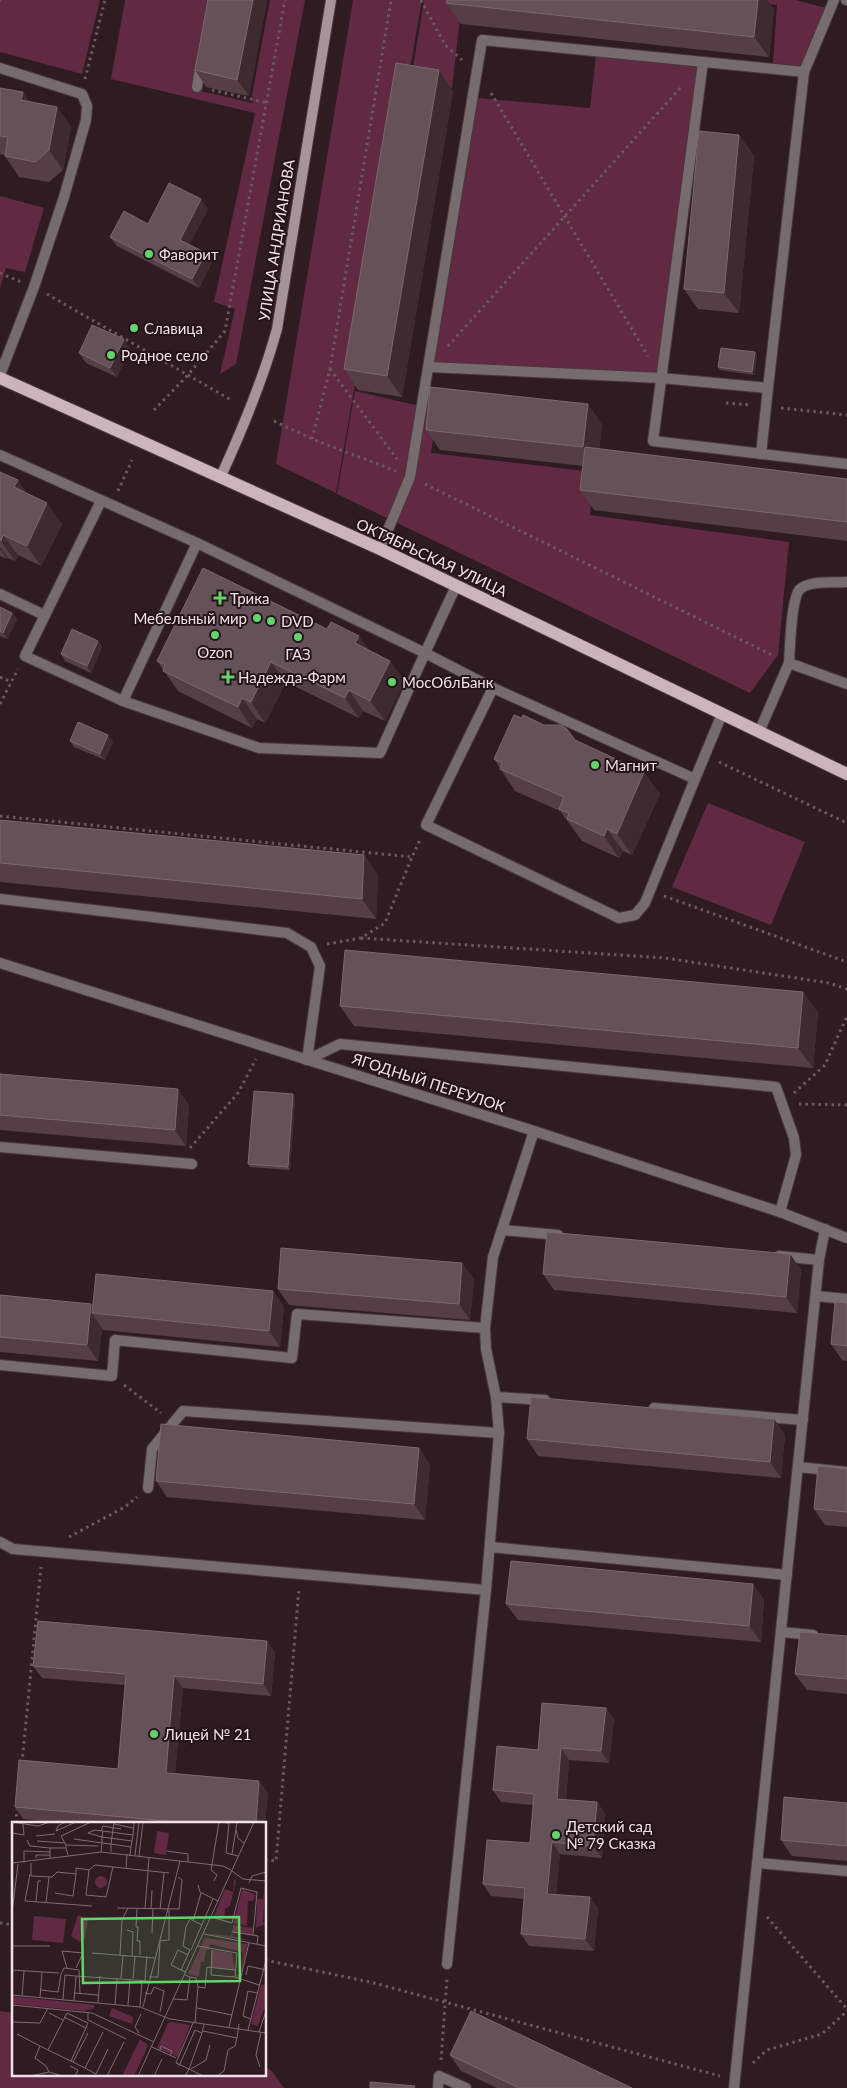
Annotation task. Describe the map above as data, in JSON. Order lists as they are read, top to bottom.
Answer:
{
  "streets": {
    "main road": ["ОКТЯБРЬСКАЯ УЛИЦА"],
    "street": ["УЛИЦА АНДРИАНОВА", "ЯГОДНЫЙ ПЕРЕУЛОК"]
  },
  "crossings": [
    ["УЛИЦА АНДРИАНОВА", "ОКТЯБРЬСКАЯ УЛИЦА"]
  ],
  "places": {
    "other": [
      "Фаворит",
      "Славица",
      "Родное село",
      "Мебельный мир",
      "DVD",
      "Ozon",
      "ГАЗ",
      "МосОблБанк",
      "Магнит",
      "Лицей № 21",
      "Детский сад № 79 Сказка"
    ],
    "health": ["Трика", "Надежда-Фарм"]
  }
}
